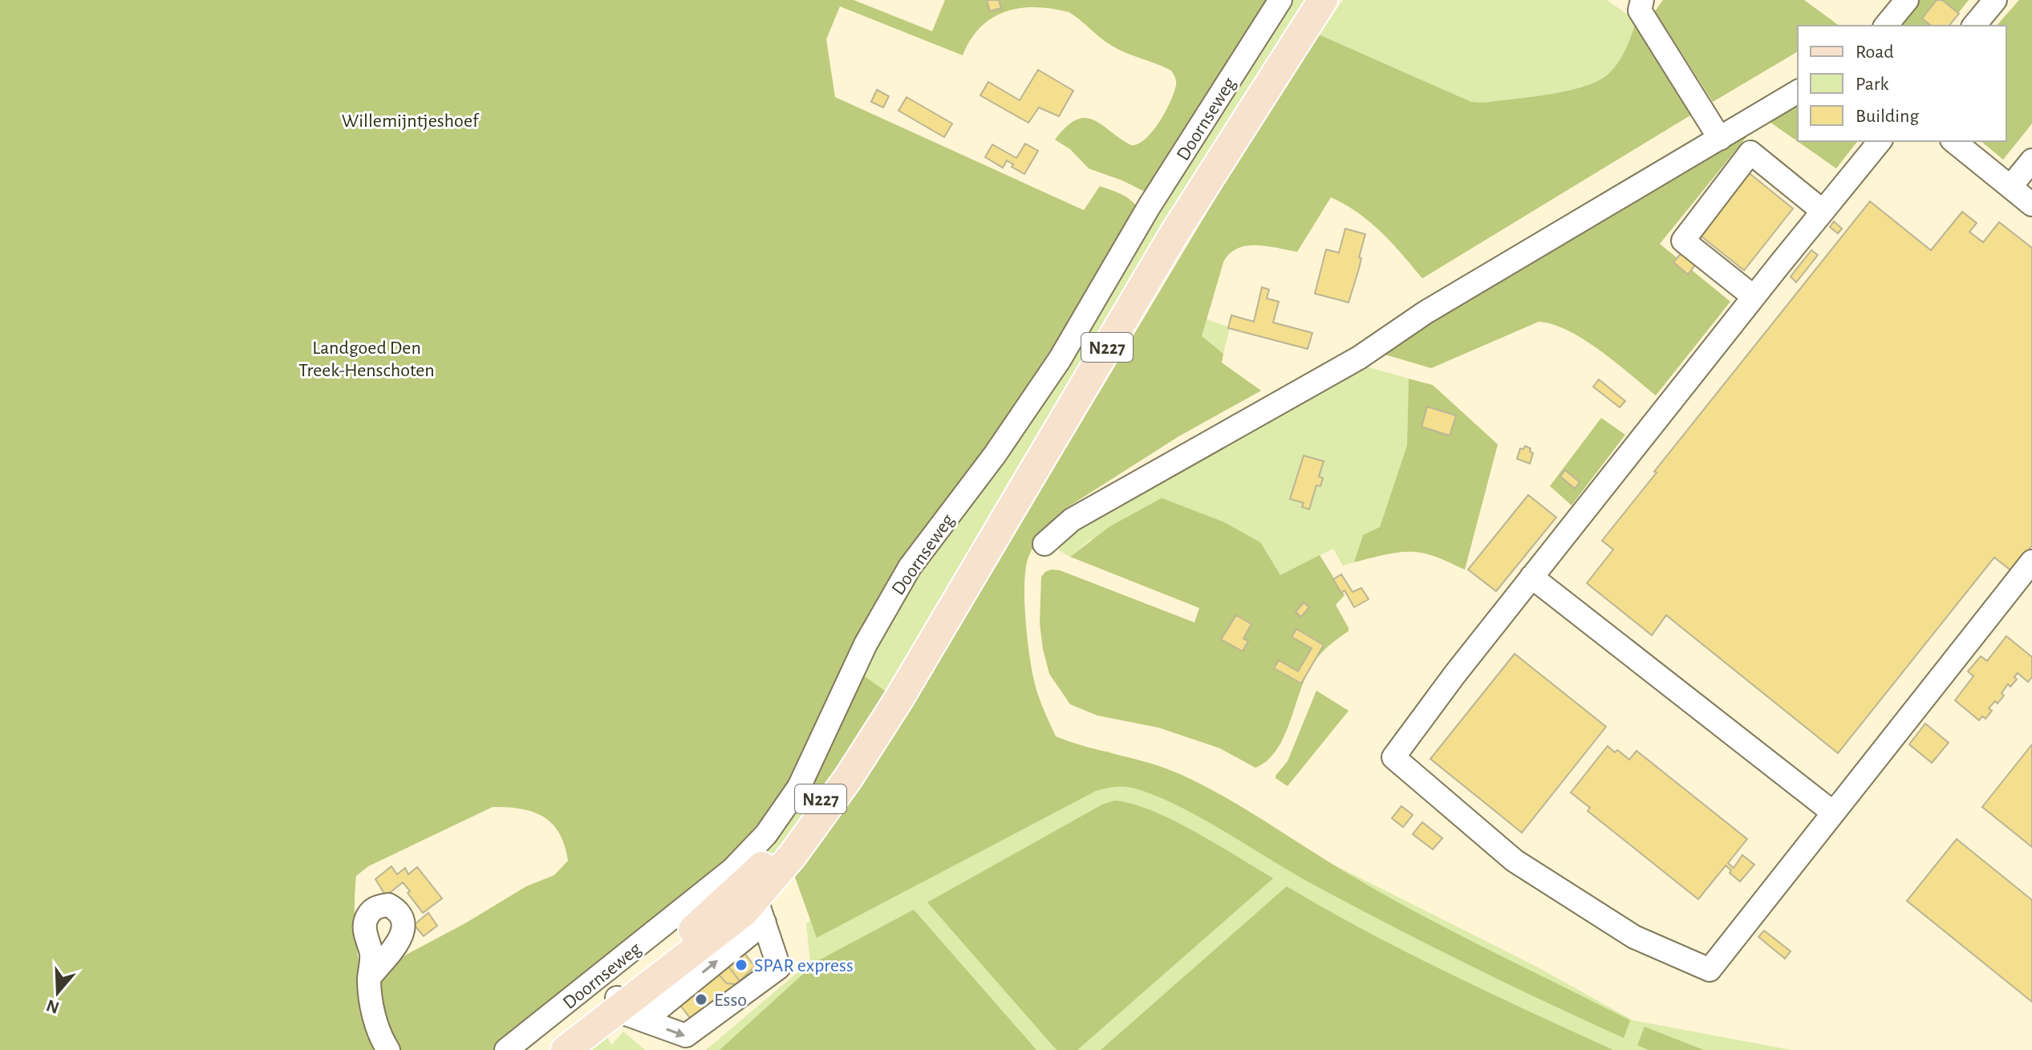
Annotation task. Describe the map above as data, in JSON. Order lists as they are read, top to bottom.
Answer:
{
  "streets": {
    "main road": ["Doornseweg", "N227"]
  },
  "parks": ["Willemijntjeshoef", "Landgoed Den Treek-Henschoten"],
  "places": ["SPAR express", "Esso"],
  "legend": ["Road", "Park", "Building"],
  "north": "bottom"
}
